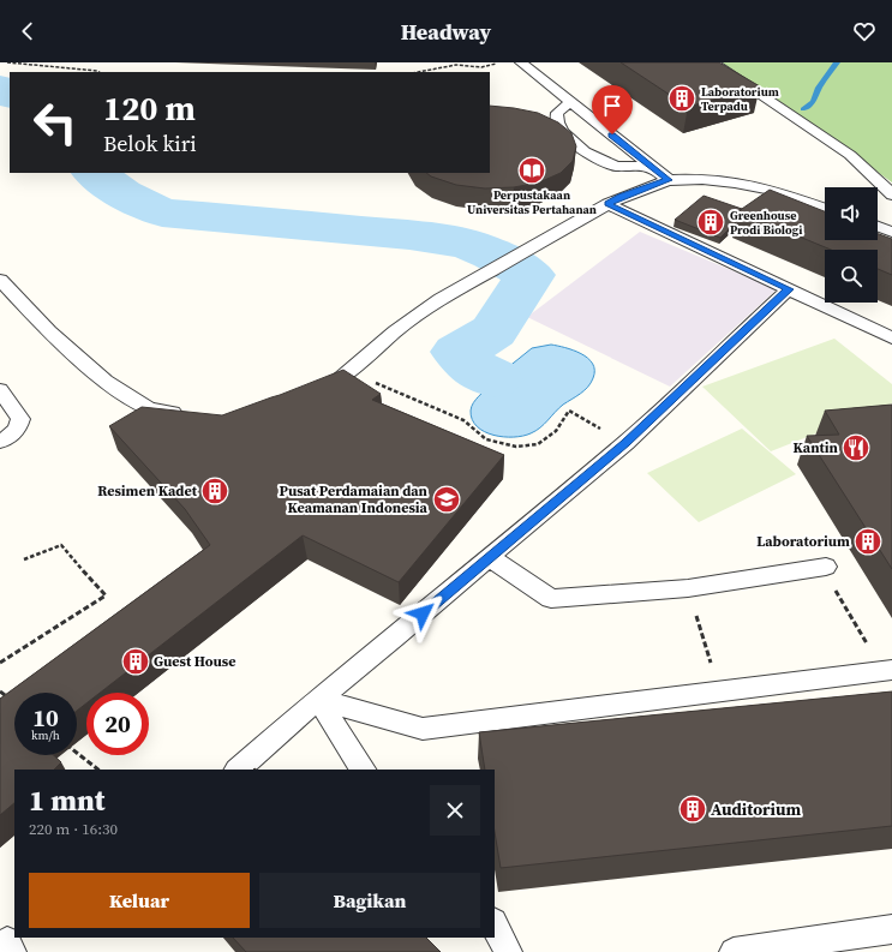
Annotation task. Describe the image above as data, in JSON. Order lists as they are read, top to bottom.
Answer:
{
  "places": {
    "building": [
      "Laboratorium Terpadu",
      "Greenhouse Prodi Biologi",
      "Resimen Kadet",
      "Laboratorium",
      "Guest House",
      "Auditorium"
    ],
    "library": ["Perpustakaan Universitas Pertahanan"],
    "restaurant": ["Kantin"],
    "school or university": ["Pusat Perdamaian dan Keamanan Indonesia"]
  },
  "page": {
    "header": "Headway",
    "turn": ["120 m", "Belok kiri"],
    "speed": "10 km/h",
    "limit": "20",
    "heading": ["1 mnt", "220 m · 16:30"],
    "buttons": ["Keluar", "Bagikan"]
  }
}
